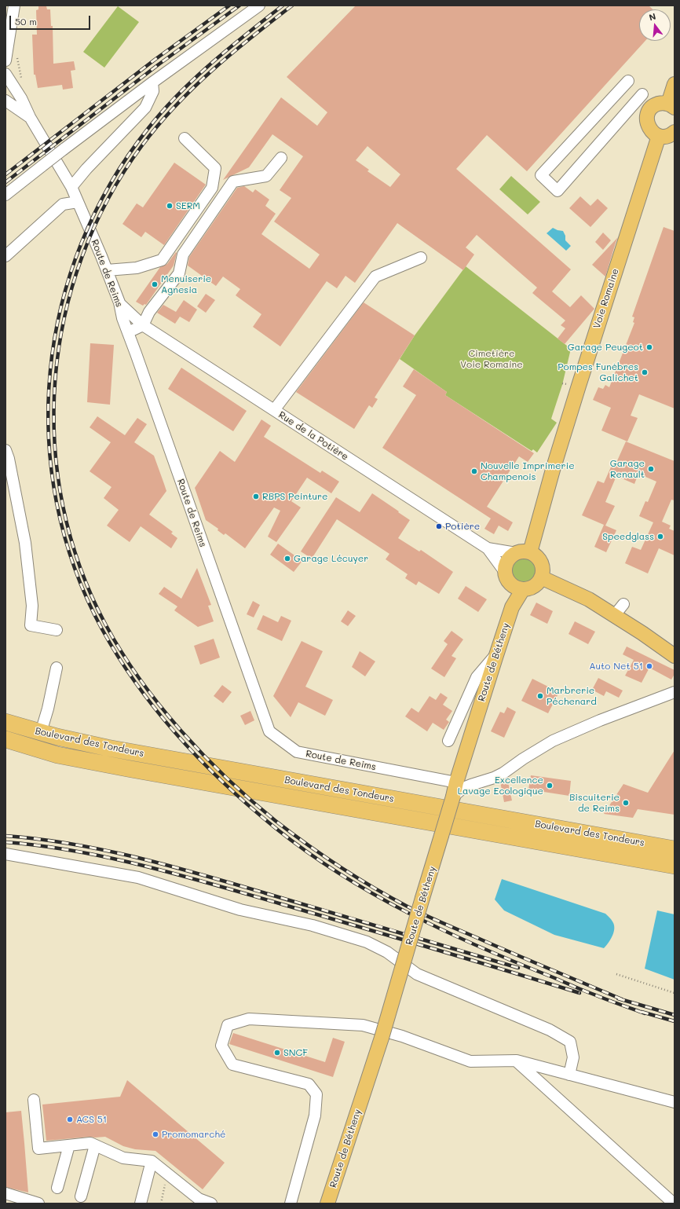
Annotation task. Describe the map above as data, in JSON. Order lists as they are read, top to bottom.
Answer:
{
  "streets": {
    "highway": ["Boulevard des Tondeurs"],
    "main road": ["Voie Romaine", "Route de Bétheny"],
    "street": ["Route de Reims", "Rue de la Potière"]
  },
  "crossings": [
    ["Route de Reims", "Rue de la Potière"],
    ["Route de Reims", "Route de Bétheny"],
    ["Voie Romaine", "Rue de la Potière"],
    ["Voie Romaine", "Route de Bétheny"],
    ["Rue de la Potière", "Route de Bétheny"]
  ],
  "parks": ["Cimetière Voie Romaine"],
  "places": [
    "SERM",
    "Menuiserie Agnesia",
    "Garage Peugeot",
    "Pompes Funèbres Galichet",
    "Garage Renault",
    "Nouvelle Imprimerie Champenois",
    "RBPS Peinture",
    "Potière",
    "Speedglass",
    "Garage Lécuyer",
    "Auto Net 51",
    "Marbrerie Péchenard",
    "Excellence Lavage Ecologique",
    "Biscuiterie de Reims",
    "SNCF",
    "ACS 51",
    "Promomarché"
  ],
  "scale_bar": "50 m",
  "north": "top"
}
